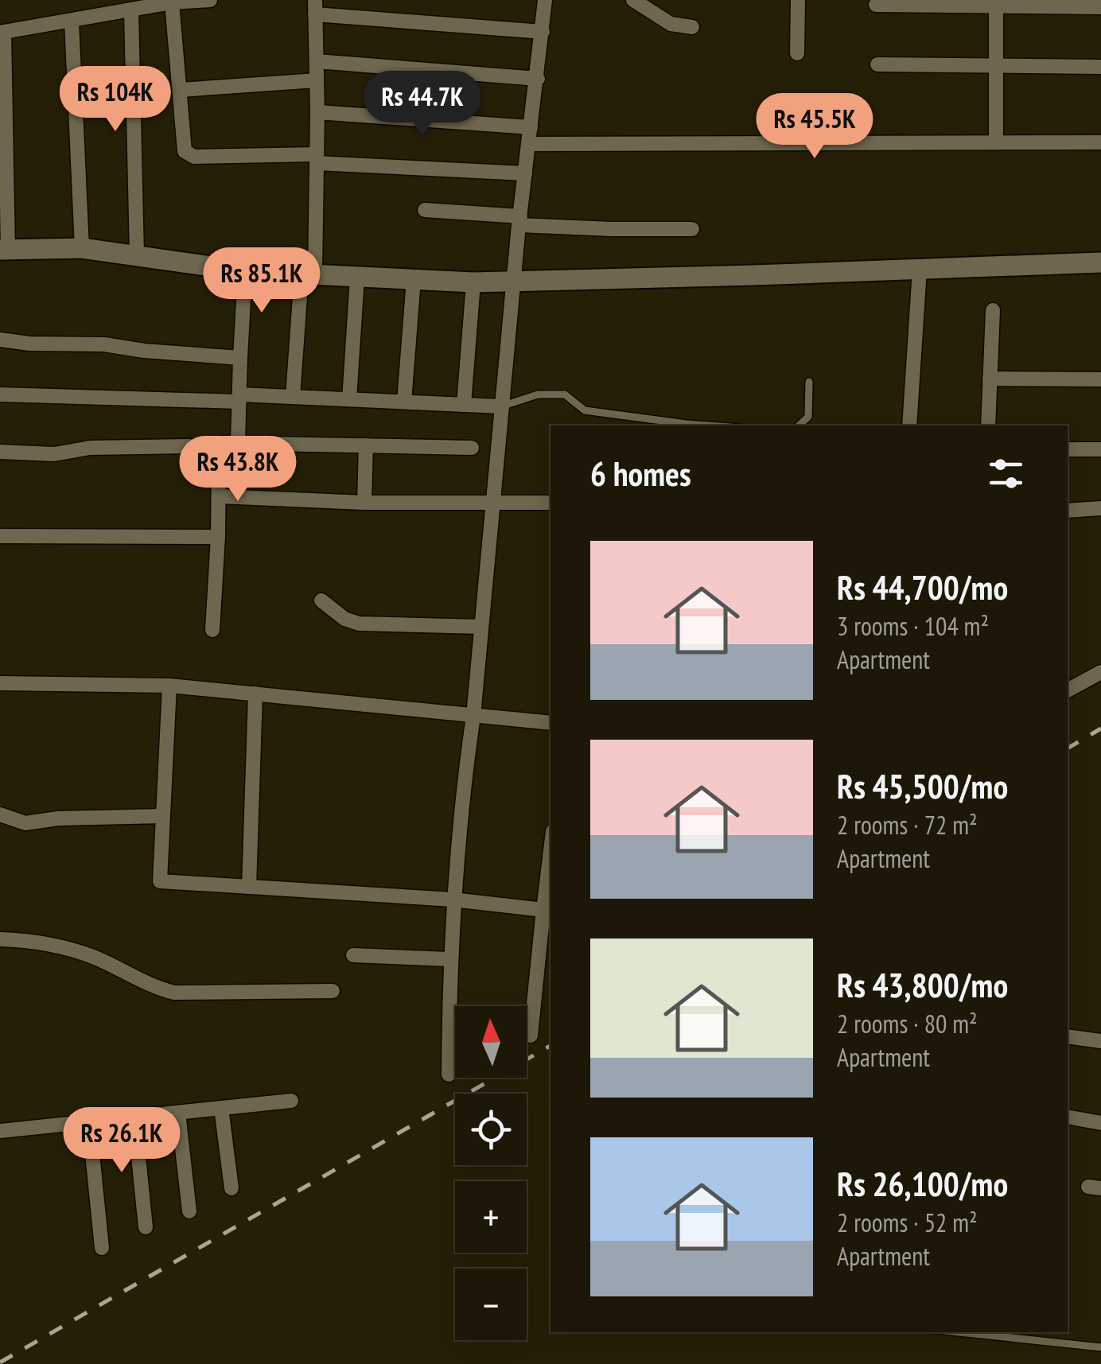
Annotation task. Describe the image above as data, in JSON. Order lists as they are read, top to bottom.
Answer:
{
  "north": "top",
  "page": {
    "price": [
      "Rs 104K",
      "Rs 44.7K",
      "Rs 45.5K",
      "Rs 85.1K",
      "Rs 43.8K",
      "Rs 26.1K"
    ],
    "heading": "6 homes",
    "list": [
      {
        "name": "Rs 44,700/mo",
        "note": "3 rooms · 104 m² · Apartment"
      },
      {
        "name": "Rs 45,500/mo",
        "note": "2 rooms · 72 m² · Apartment"
      },
      {
        "name": "Rs 43,800/mo",
        "note": "2 rooms · 80 m² · Apartment"
      },
      {
        "name": "Rs 26,100/mo",
        "note": "2 rooms · 52 m² · Apartment"
      }
    ],
    "map_buttons": ["+", "−"]
  }
}
